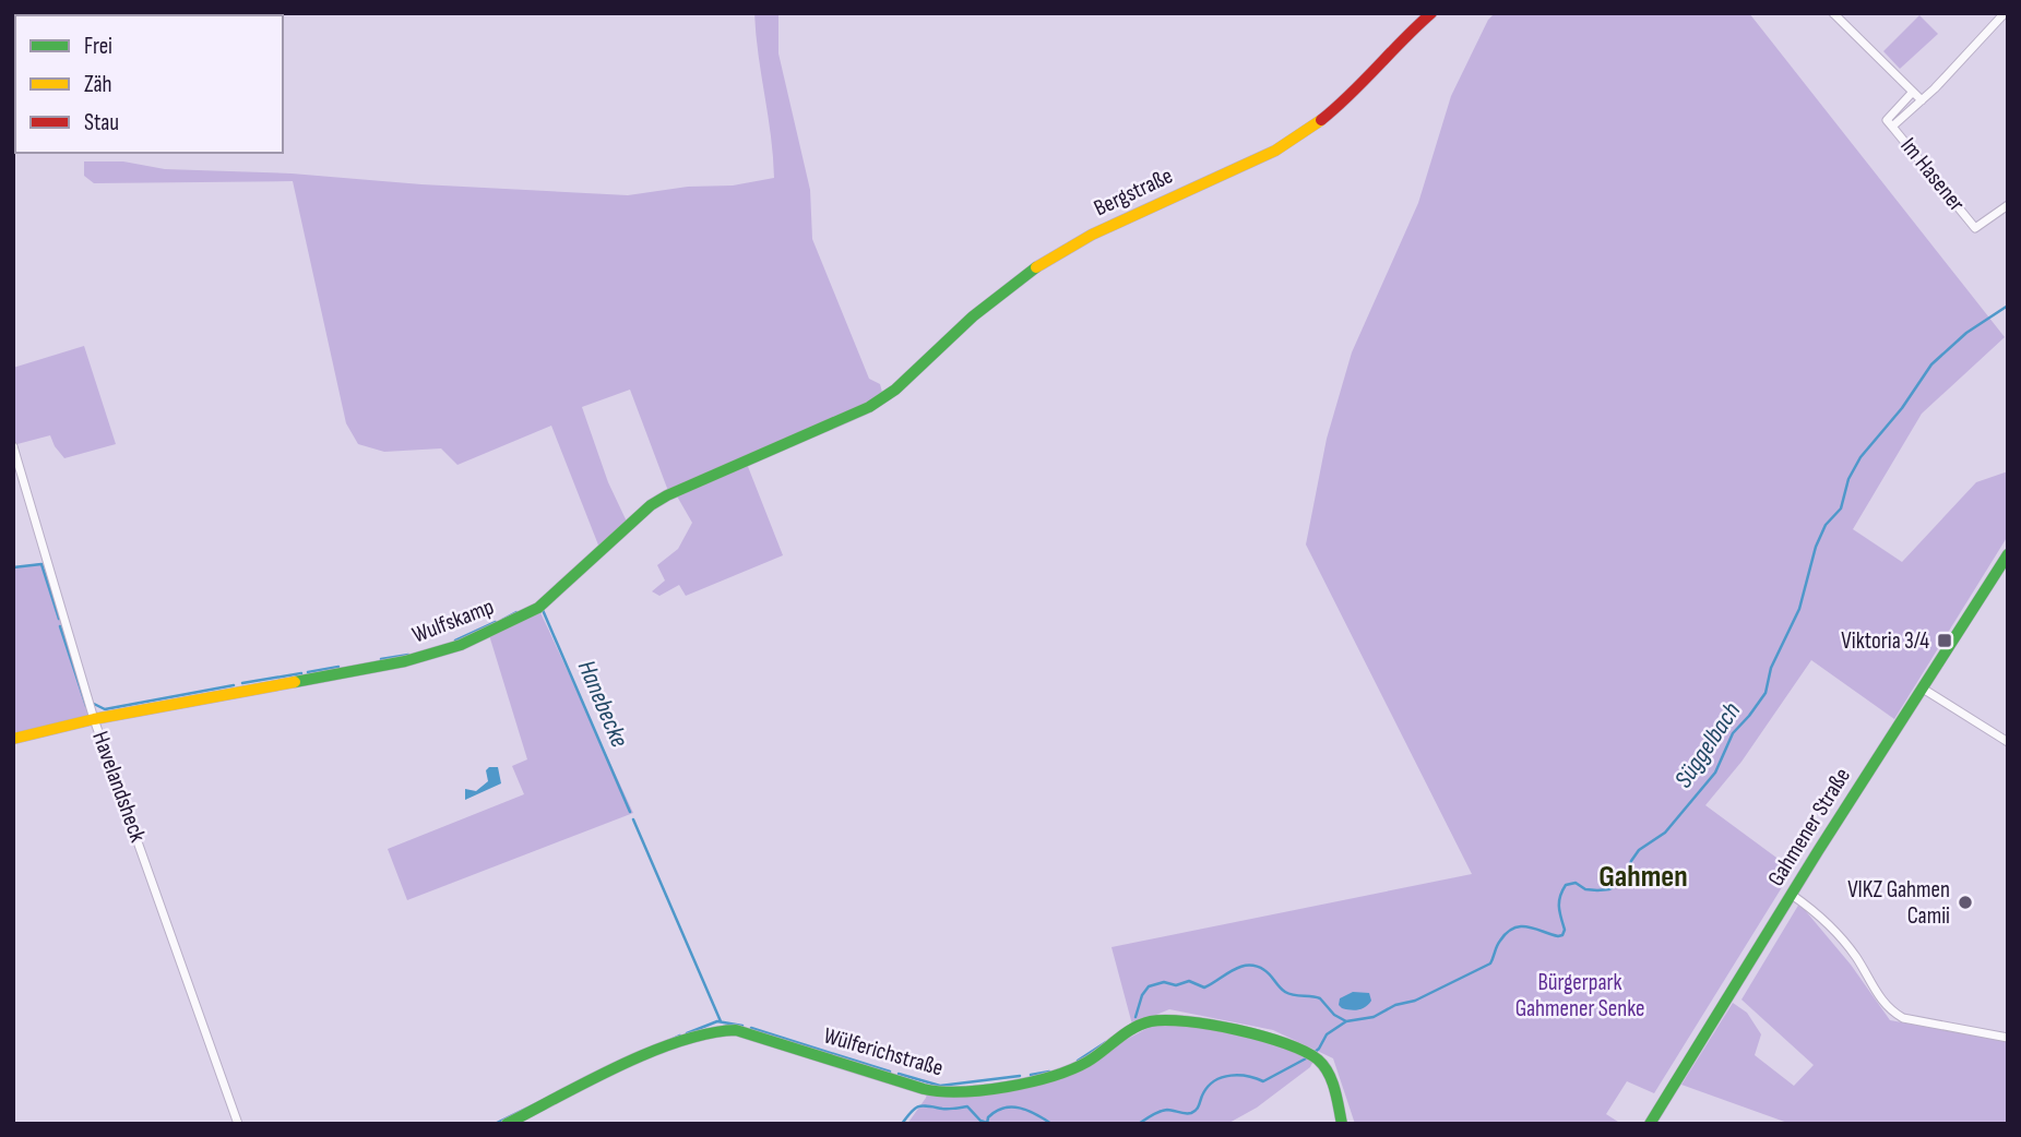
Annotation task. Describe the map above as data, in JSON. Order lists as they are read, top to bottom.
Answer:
{
  "streets": {
    "street": [
      "Im Hasener",
      "Bergstraße",
      "Wulfskamp",
      "Havelandsheck",
      "Gahmener Straße",
      "Wülferichstraße"
    ]
  },
  "crossings": [
    ["Bergstraße", "Wulfskamp"],
    ["Wulfskamp", "Havelandsheck"]
  ],
  "districts": ["Gahmen"],
  "water": ["Hanebecke", "Süggelbach"],
  "parks": ["Bürgerpark Gahmener Senke"],
  "places": {
    "transit": ["Viktoria 3/4"],
    "other": ["VIKZ Gahmen Camii"]
  },
  "legend": ["Frei", "Zäh", "Stau"]
}
